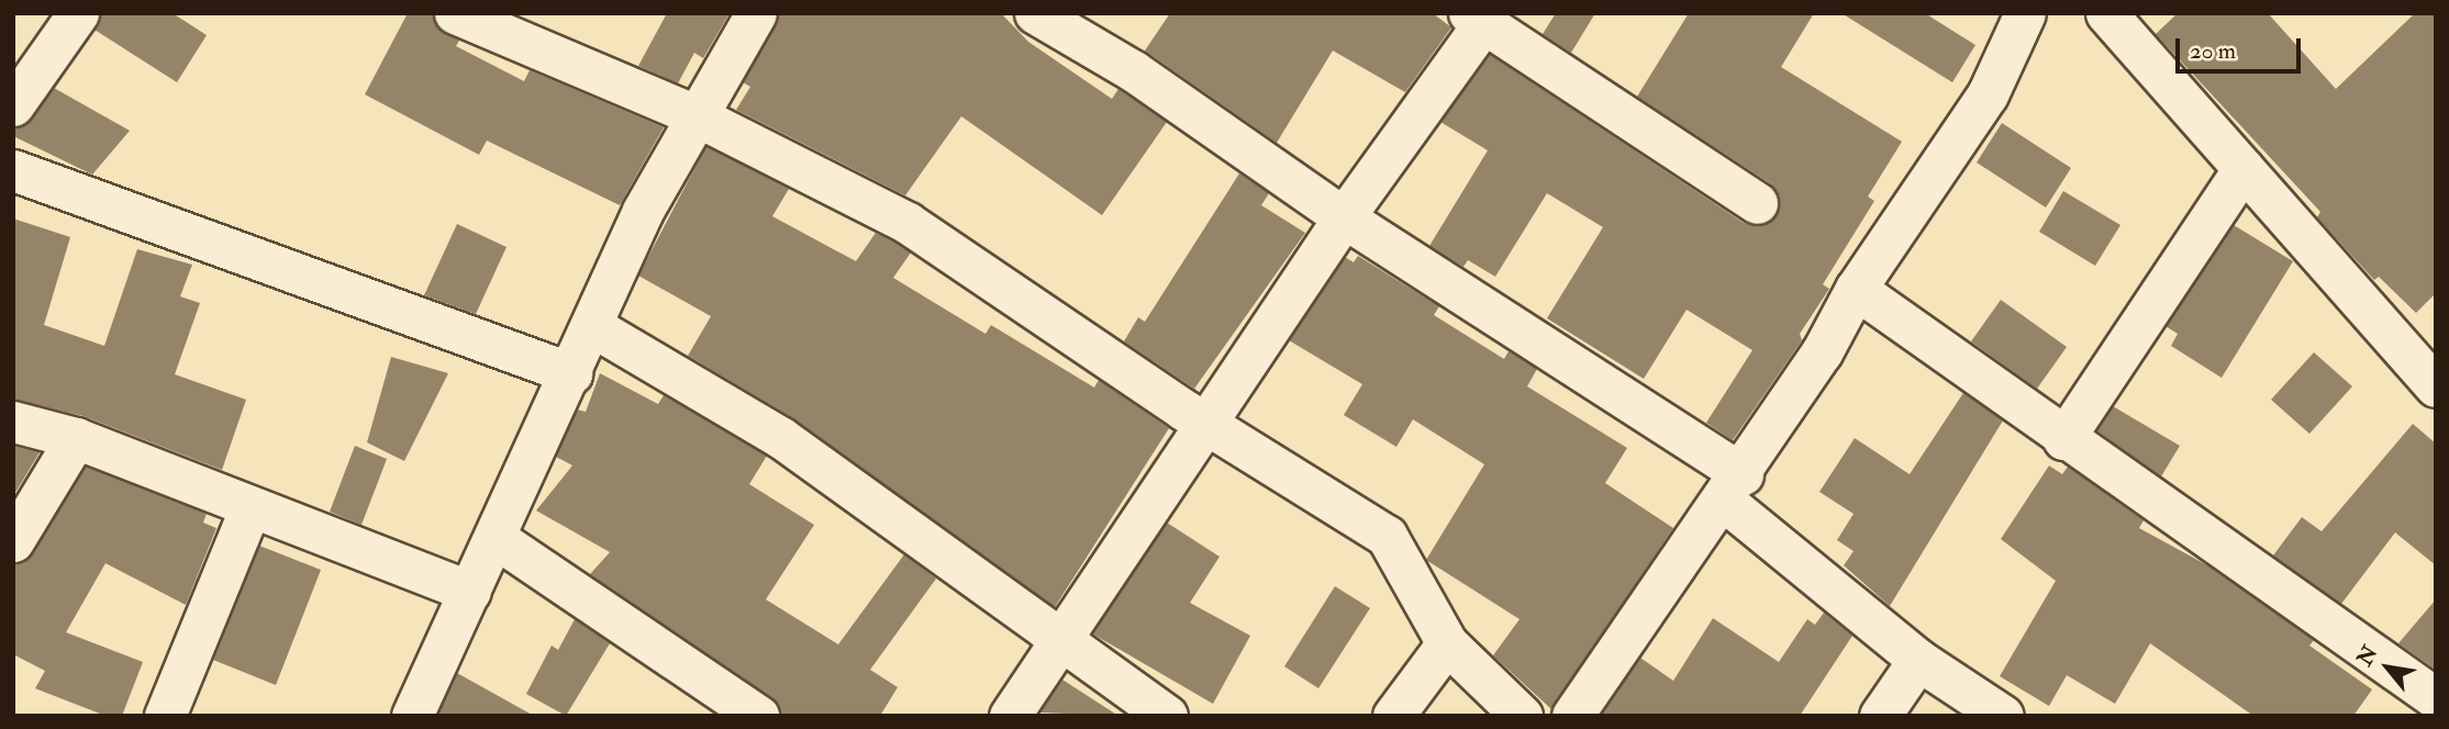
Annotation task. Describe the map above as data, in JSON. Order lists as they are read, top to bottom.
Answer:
{
  "scale_bar": "20 m",
  "north": "top left"
}
